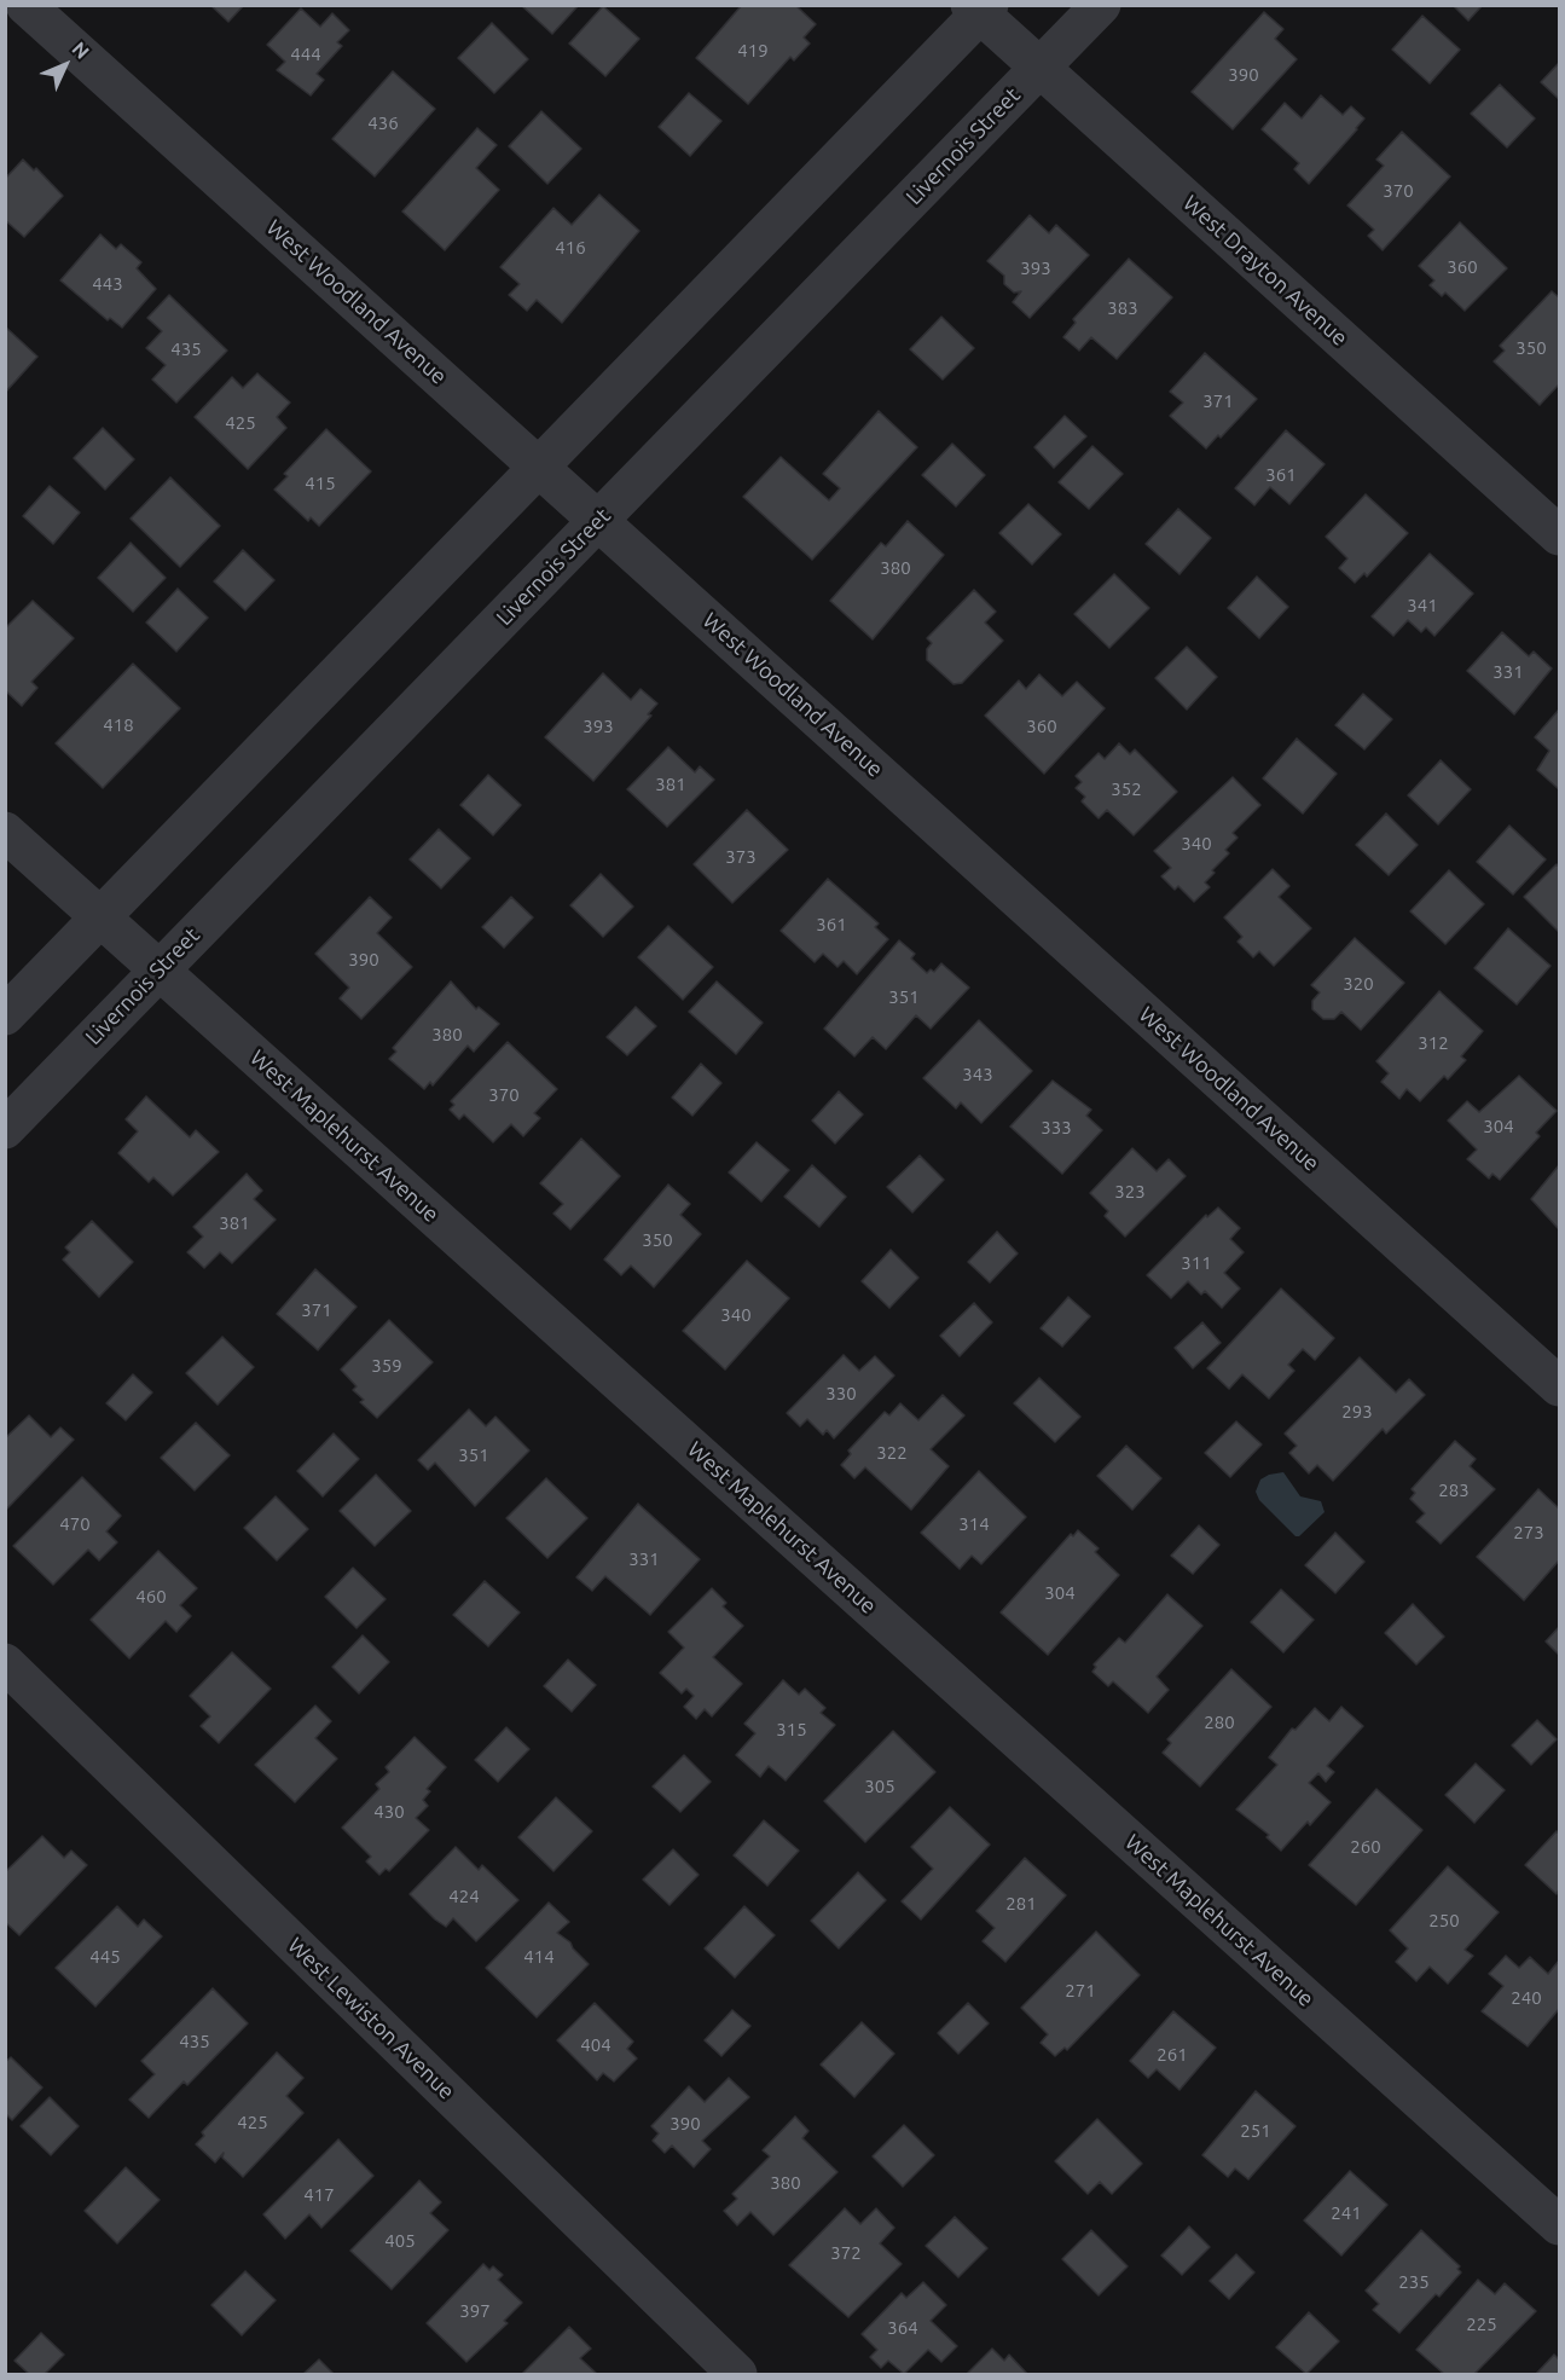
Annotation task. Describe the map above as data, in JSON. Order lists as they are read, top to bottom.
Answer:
{
  "streets": {
    "street": [
      "Livernois Street",
      "West Drayton Avenue",
      "West Woodland Avenue",
      "West Maplehurst Avenue",
      "West Lewiston Avenue"
    ]
  },
  "crossings": [
    ["Livernois Street", "West Drayton Avenue"],
    ["Livernois Street", "West Woodland Avenue"],
    ["Livernois Street", "West Maplehurst Avenue"]
  ],
  "house_numbers": [
    "419",
    "444",
    "390",
    "436",
    "370",
    "416",
    "360",
    "393",
    "443",
    "383",
    "350",
    "435",
    "371",
    "425",
    "361",
    "415",
    "380",
    "341",
    "331",
    "418",
    "393",
    "360",
    "381",
    "352",
    "340",
    "373",
    "361",
    "390",
    "320",
    "351",
    "380",
    "312",
    "343",
    "370",
    "304",
    "333",
    "323",
    "381",
    "350",
    "311",
    "371",
    "340",
    "359",
    "330",
    "293",
    "322",
    "351",
    "283",
    "470",
    "314",
    "273",
    "331",
    "304",
    "460",
    "280",
    "315",
    "305",
    "430",
    "260",
    "424",
    "281",
    "250",
    "445",
    "414",
    "271",
    "240",
    "435",
    "404",
    "261",
    "425",
    "390",
    "251",
    "380",
    "417",
    "241",
    "405",
    "372",
    "235",
    "397",
    "225",
    "364"
  ],
  "north": "top right"
}
